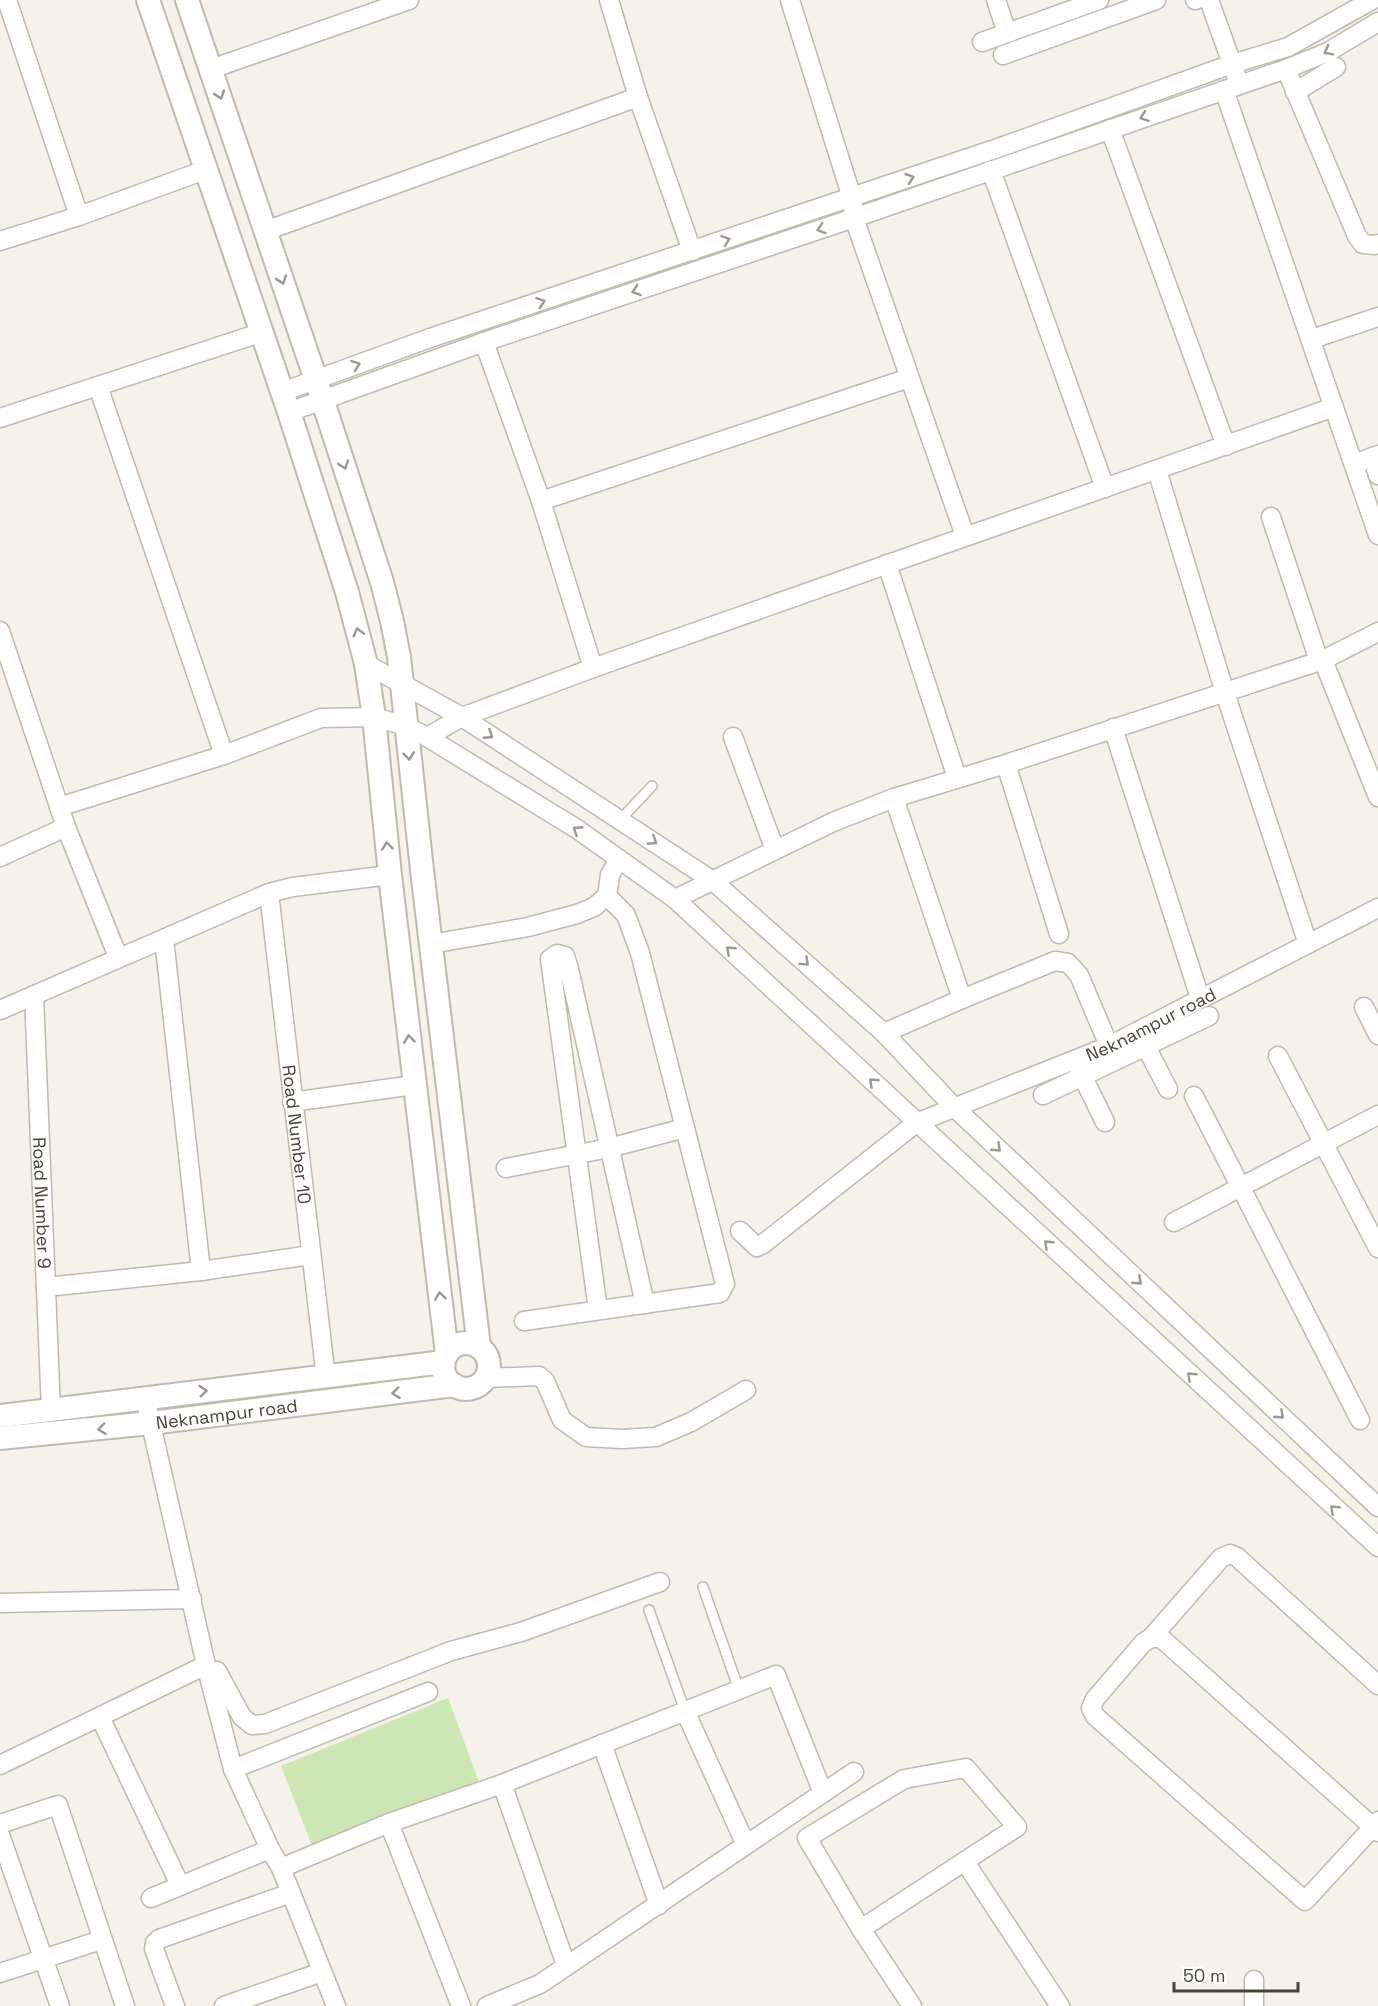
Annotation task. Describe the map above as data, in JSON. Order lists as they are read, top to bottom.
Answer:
{
  "streets": {
    "street": ["Neknampur road", "Road Number 10", "Road Number 9"]
  },
  "crossings": [
    ["Neknampur road", "Road Number 10"],
    ["Neknampur road", "Road Number 9"]
  ],
  "scale_bar": "50 m"
}
